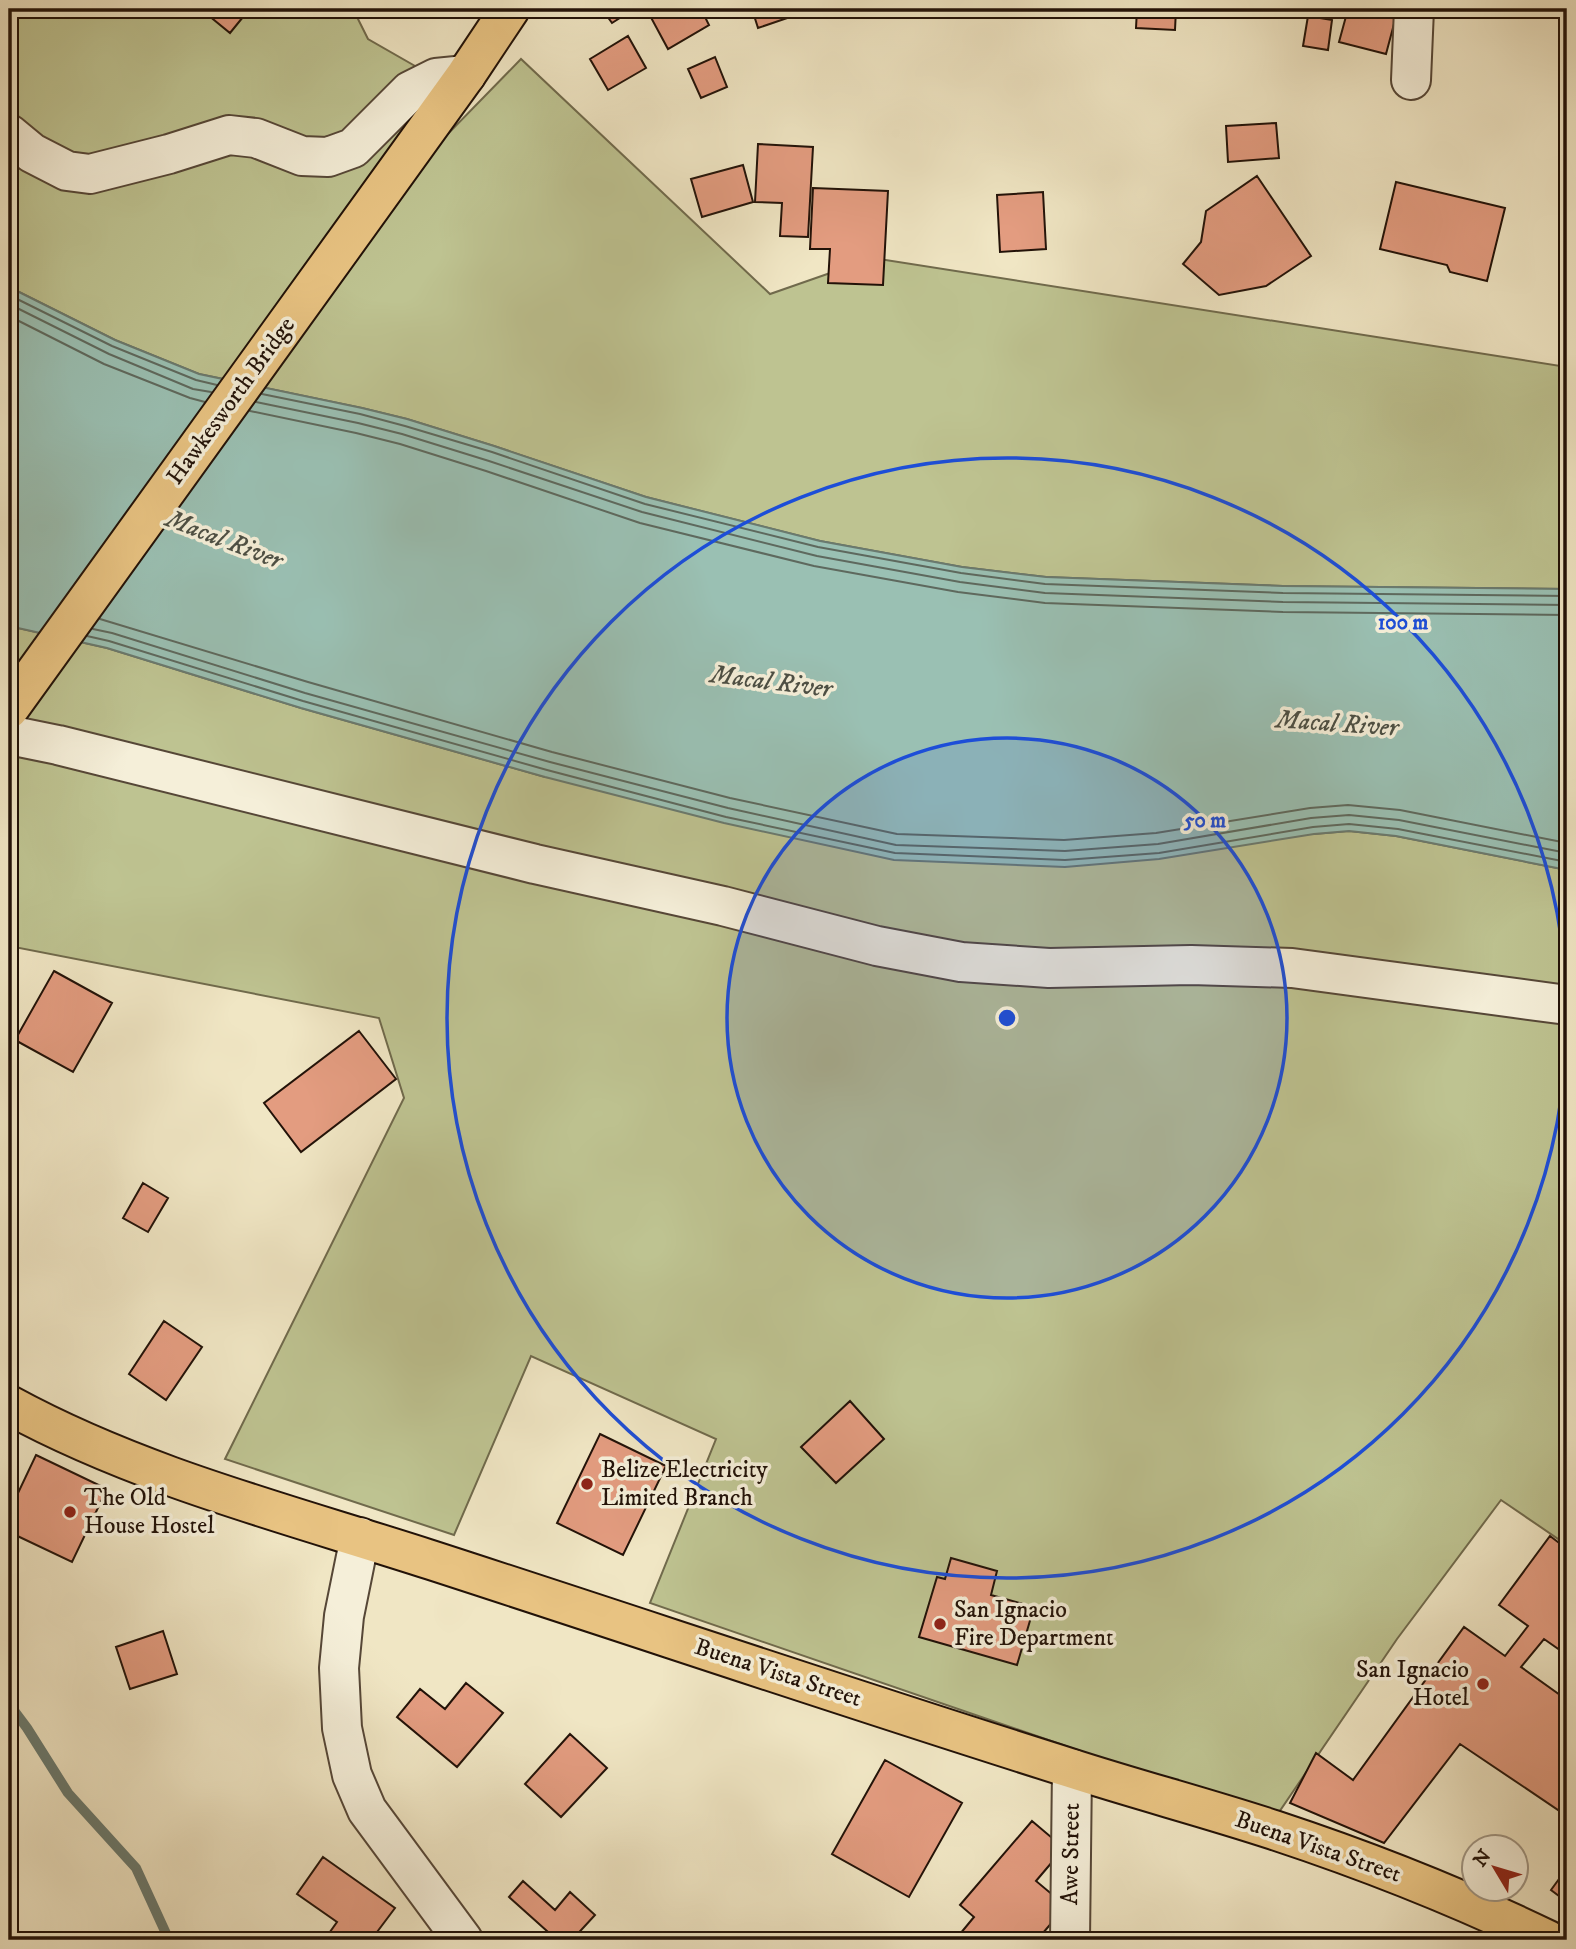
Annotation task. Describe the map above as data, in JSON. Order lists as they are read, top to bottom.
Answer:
{
  "streets": {
    "main road": ["Hawkesworth Bridge", "Buena Vista Street"],
    "street": ["Awe Street"]
  },
  "crossings": [
    ["Buena Vista Street", "Awe Street"]
  ],
  "water": ["Macal River"],
  "places": [
    "Belize Electricity Limited Branch",
    "The Old House Hostel",
    "San Ignacio Fire Department",
    "San Ignacio Hotel"
  ],
  "north": "top left",
  "rings": ["100 m", "50 m"]
}
